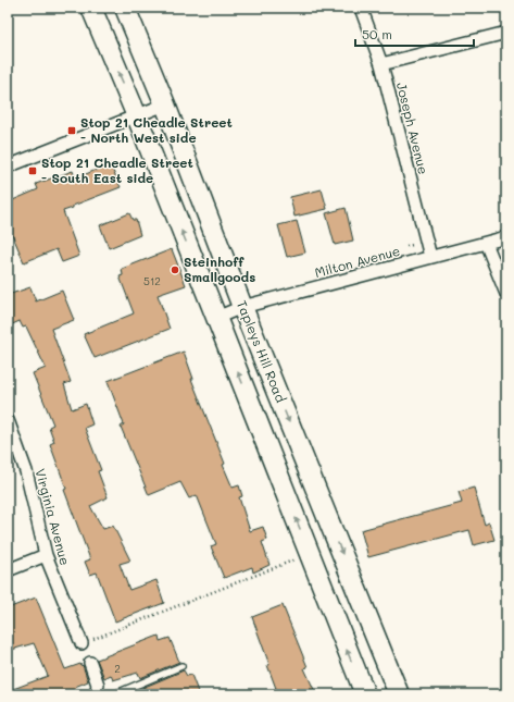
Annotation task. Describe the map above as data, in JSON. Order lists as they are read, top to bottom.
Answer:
{
  "streets": {
    "main road": ["Tapleys Hill Road"],
    "street": ["Joseph Avenue", "Milton Avenue", "Virginia Avenue"]
  },
  "crossings": [
    ["Joseph Avenue", "Milton Avenue"],
    ["Milton Avenue", "Tapleys Hill Road"]
  ],
  "places": {
    "transit": ["Stop 21 Cheadle Street - North West side", "Stop 21 Cheadle Street - South East side"],
    "other": ["Steinhoff Smallgoods"]
  },
  "house_numbers": ["512", "2"],
  "scale_bar": "50 m"
}
